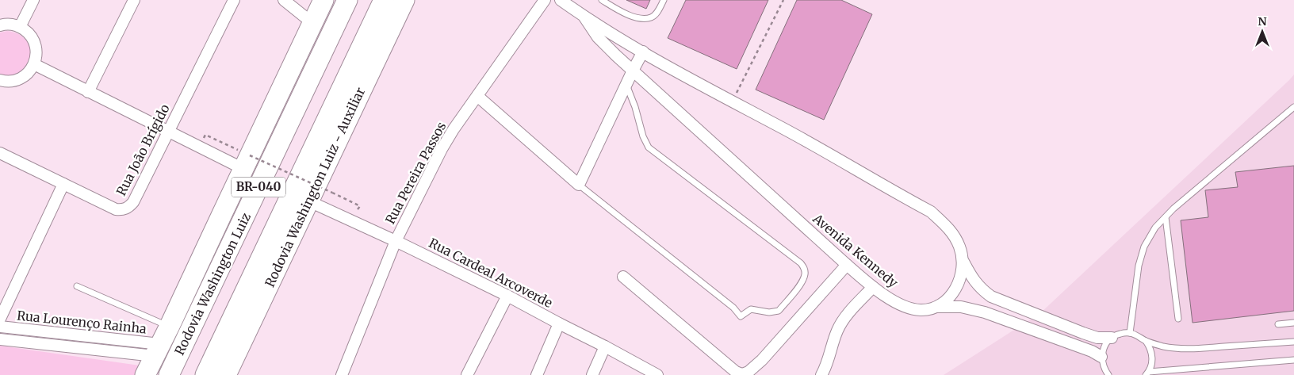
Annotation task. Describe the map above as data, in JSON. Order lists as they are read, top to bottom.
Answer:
{
  "streets": {
    "highway": ["BR-040", "Rodovia Washington Luiz - Auxiliar", "Rodovia Washington Luiz"],
    "street": [
      "Rua João Brígido",
      "Rua Pereira Passos",
      "Avenida Kennedy",
      "Rua Cardeal Arcoverde",
      "Rua Lourenço Rainha"
    ]
  },
  "crossings": [
    ["Rua Pereira Passos", "Rua Cardeal Arcoverde"],
    ["Rodovia Washington Luiz - Auxiliar", "Rua Cardeal Arcoverde"]
  ],
  "north": "top"
}
